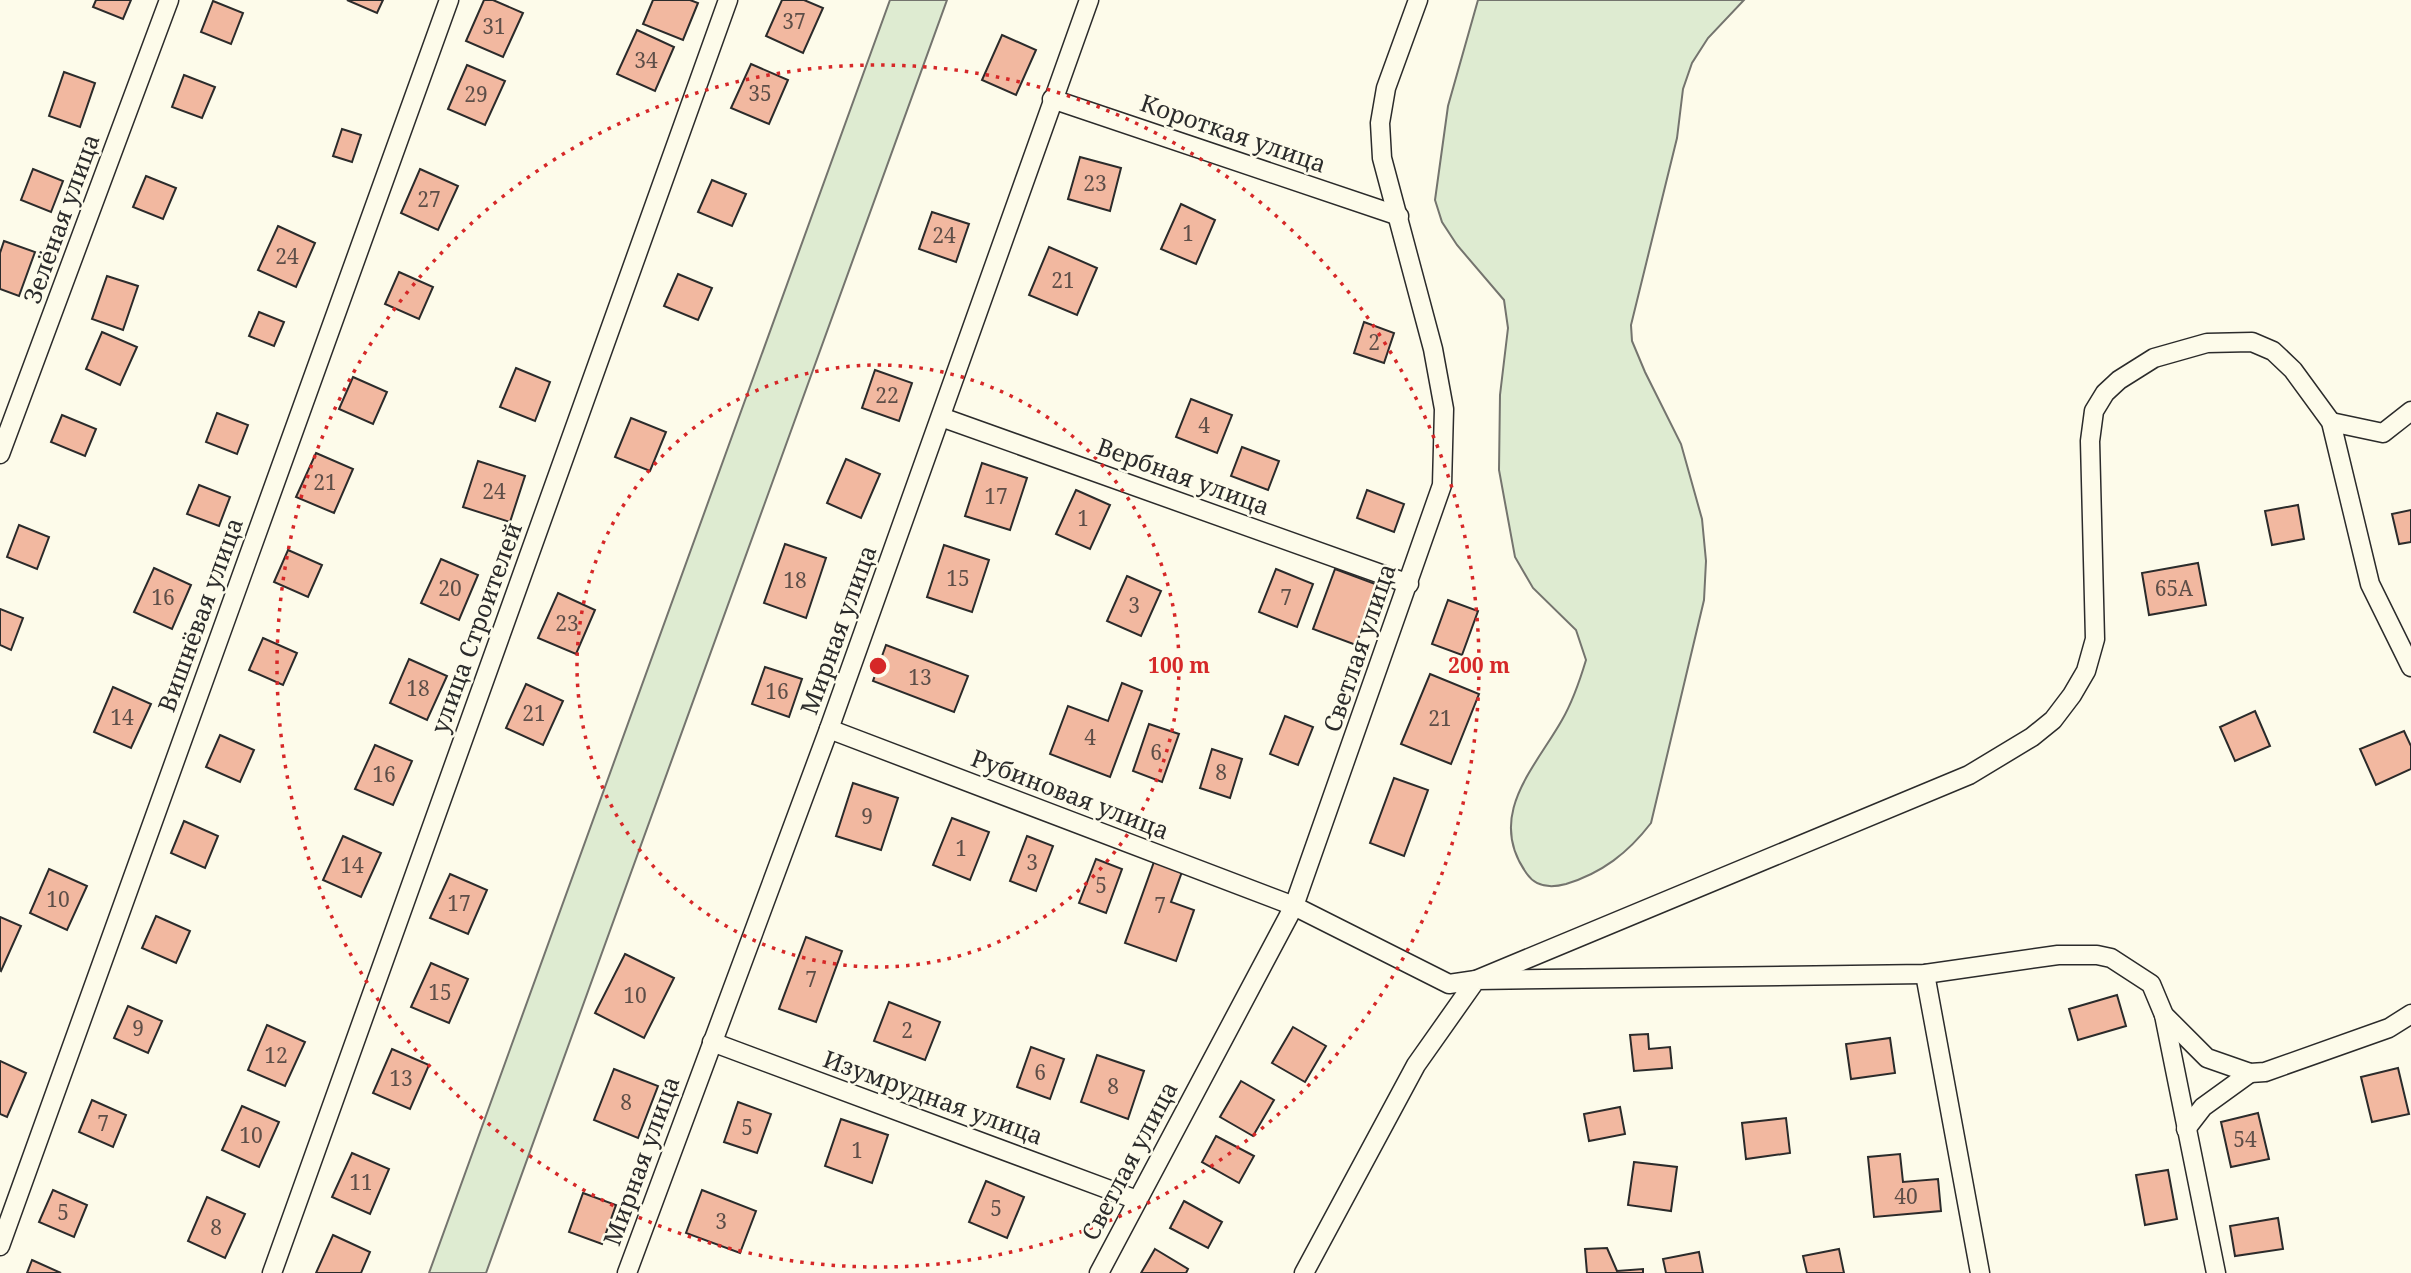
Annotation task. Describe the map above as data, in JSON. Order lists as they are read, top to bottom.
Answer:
{
  "streets": {
    "street": [
      "Короткая улица",
      "Зелёная улица",
      "Вербная улица",
      "Вишнёвая улица",
      "улица Строителей",
      "Мирная улица",
      "Светлая улица",
      "Рубиновая улица",
      "Изумрудная улица"
    ]
  },
  "crossings": [
    ["Короткая улица", "Мирная улица"],
    ["Короткая улица", "Светлая улица"],
    ["Вербная улица", "Мирная улица"],
    ["Вербная улица", "Светлая улица"],
    ["Мирная улица", "Рубиновая улица"],
    ["Мирная улица", "Изумрудная улица"],
    ["Светлая улица", "Рубиновая улица"],
    ["Светлая улица", "Изумрудная улица"]
  ],
  "house_numbers": [
    "37",
    "31",
    "34",
    "35",
    "29",
    "23",
    "27",
    "1",
    "24",
    "24",
    "21",
    "2",
    "22",
    "4",
    "21",
    "24",
    "17",
    "1",
    "15",
    "18",
    "20",
    "65А",
    "16",
    "7",
    "3",
    "23",
    "13",
    "18",
    "16",
    "21",
    "14",
    "21",
    "4",
    "6",
    "8",
    "16",
    "9",
    "1",
    "3",
    "14",
    "5",
    "10",
    "17",
    "7",
    "7",
    "15",
    "10",
    "9",
    "2",
    "12",
    "6",
    "13",
    "8",
    "8",
    "7",
    "5",
    "10",
    "54",
    "1",
    "11",
    "40",
    "5",
    "5",
    "3",
    "8"
  ],
  "rings": ["100 m", "200 m"]
}
